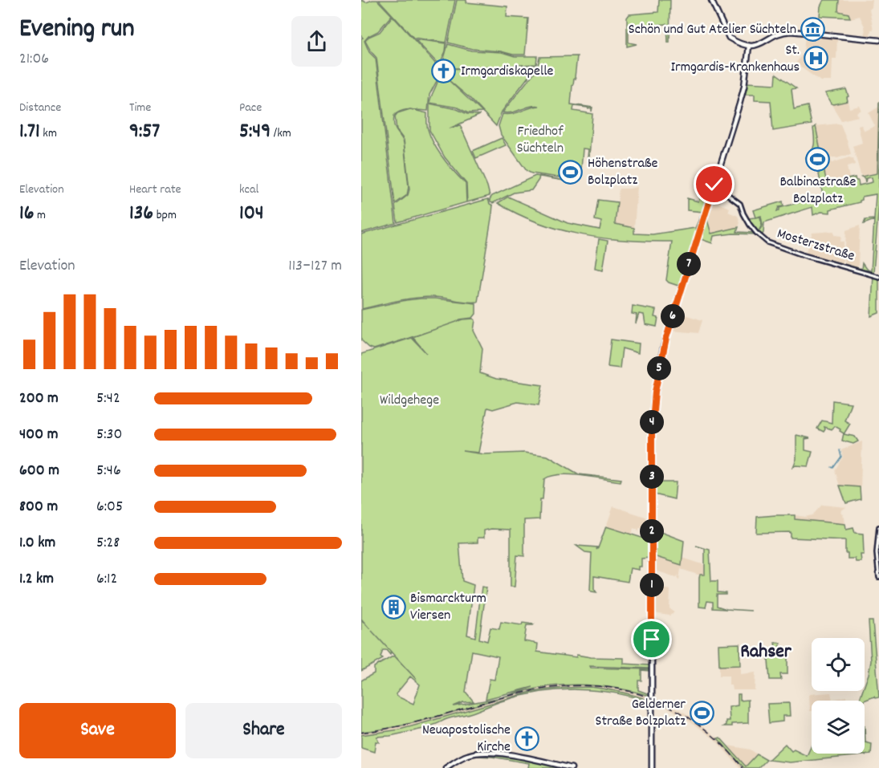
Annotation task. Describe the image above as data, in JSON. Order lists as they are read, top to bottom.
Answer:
{
  "streets": {
    "street": ["Mosterzstraße"]
  },
  "districts": ["Rahser"],
  "parks": ["Friedhof Süchteln", "Wildgehege"],
  "places": {
    "museum": ["Schön und Gut Atelier Süchteln"],
    "hospital": ["St. Irmgardis-Krankenhaus"],
    "church": ["Irmgardiskapelle", "Neuapostolische Kirche"],
    "sports": ["Balbinastraße Bolzplatz", "Höhenstraße Bolzplatz", "Gelderner Straße Bolzplatz"],
    "building": ["Bismarckturm Viersen"]
  },
  "page": {
    "heading": ["Evening run", "21:06"],
    "stats": [
      ["Distance", "1.71 km"],
      ["Time", "9:57"],
      ["Pace", "5:49 /km"],
      ["Elevation", "16 m"],
      ["Heart rate", "136 bpm"],
      ["kcal", "104"]
    ],
    "chart": ["Elevation", "113–127 m"],
    "pins": [
      "7",
      "6",
      "5",
      "4",
      "3",
      "2",
      "1"
    ],
    "list": [
      {
        "name": "200 m",
        "note": "5:42"
      },
      {
        "name": "400 m",
        "note": "5:30"
      },
      {
        "name": "600 m",
        "note": "5:46"
      },
      {
        "name": "800 m",
        "note": "6:05"
      },
      {
        "name": "1.0 km",
        "note": "5:28"
      },
      {
        "name": "1.2 km",
        "note": "6:12"
      }
    ],
    "buttons": ["Save", "Share"]
  }
}
